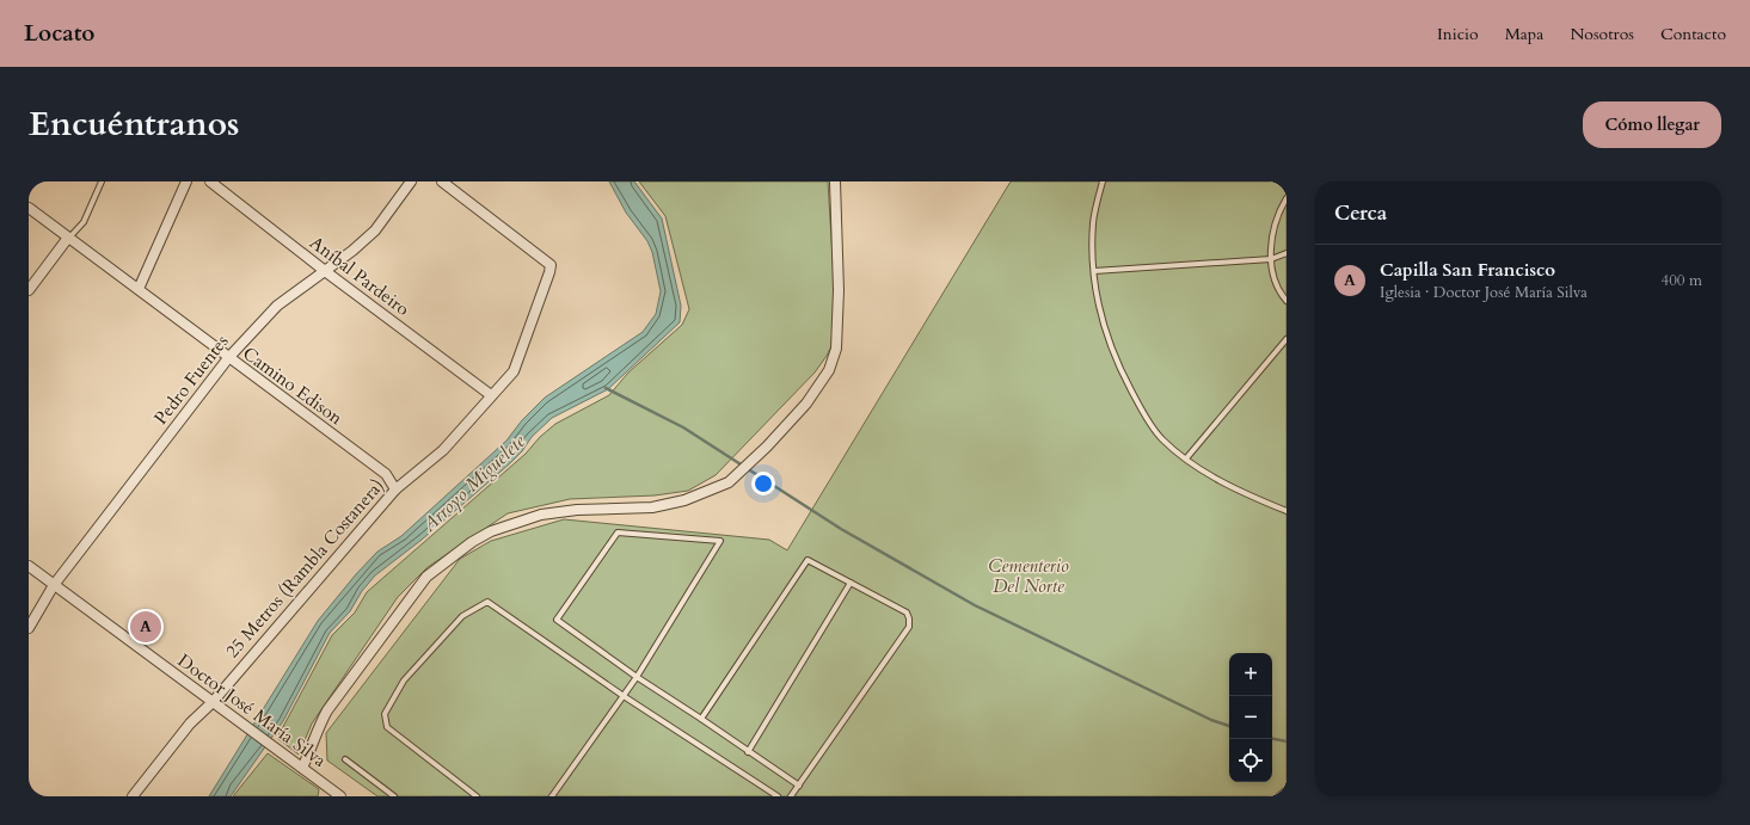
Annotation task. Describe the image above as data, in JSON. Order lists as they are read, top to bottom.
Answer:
{
  "streets": {
    "street": [
      "Aníbal Pardeiro",
      "Pedro Fuentes",
      "Camino Edison",
      "25 Metros (Rambla Costanera)",
      "Doctor José María Silva"
    ]
  },
  "crossings": [
    ["Aníbal Pardeiro", "Pedro Fuentes"],
    ["Aníbal Pardeiro", "25 Metros (Rambla Costanera)"],
    ["Pedro Fuentes", "Camino Edison"],
    ["Pedro Fuentes", "Doctor José María Silva"],
    ["Camino Edison", "25 Metros (Rambla Costanera)"],
    ["25 Metros (Rambla Costanera)", "Doctor José María Silva"]
  ],
  "water": ["Arroyo Miguelete"],
  "parks": ["Cementerio Del Norte"],
  "page": {
    "header": "Locato",
    "nav": [
      "Inicio",
      "Mapa",
      "Nosotros",
      "Contacto"
    ],
    "title": "Encuéntranos",
    "buttons": "Cómo llegar",
    "heading": "Cerca",
    "list": [
      {
        "mark": "A",
        "name": "Capilla San Francisco",
        "note": "Iglesia · Doctor José María Silva",
        "value": "400 m"
      }
    ],
    "pins": "A",
    "map_buttons": ["+", "−"]
  }
}
